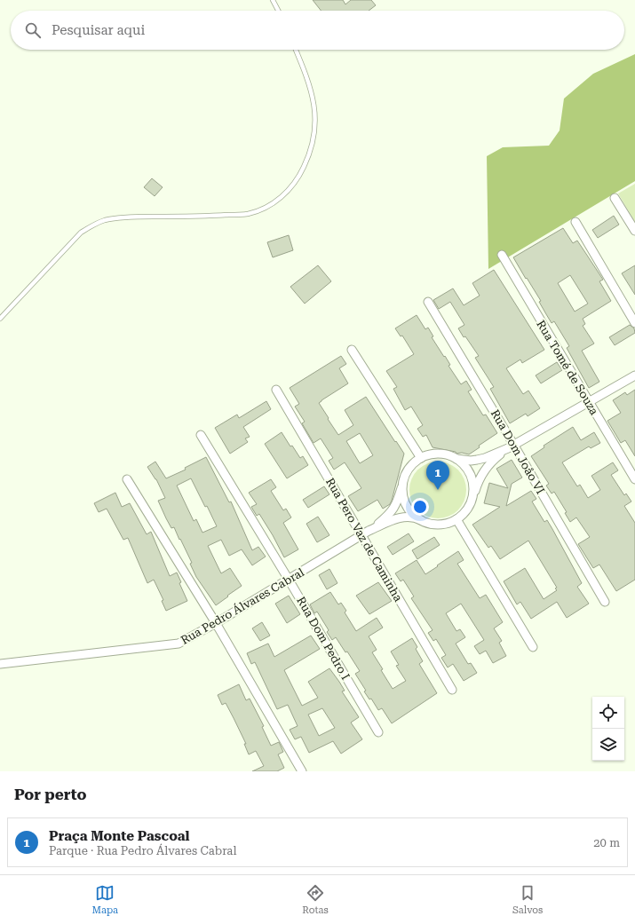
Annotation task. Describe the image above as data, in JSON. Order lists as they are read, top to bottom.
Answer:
{
  "streets": {
    "street": [
      "Rua Tomé de Souza",
      "Rua Dom Joåo VI",
      "Rua Pero Vaz de Caminha",
      "Rua Pedro Álvares Cabral",
      "Rua Dom Pedro I"
    ]
  },
  "crossings": [
    ["Rua Pero Vaz de Caminha", "Rua Pedro Álvares Cabral"],
    ["Rua Pedro Álvares Cabral", "Rua Dom Pedro I"]
  ],
  "page": {
    "search": "Pesquisar aqui",
    "pins": "1",
    "heading": "Por perto",
    "list": [
      {
        "mark": "1",
        "name": "Praça Monte Pascoal",
        "note": "Parque · Rua Pedro Álvares Cabral",
        "value": "20 m"
      }
    ],
    "nav": ["Mapa", "Rotas", "Salvos"]
  }
}
